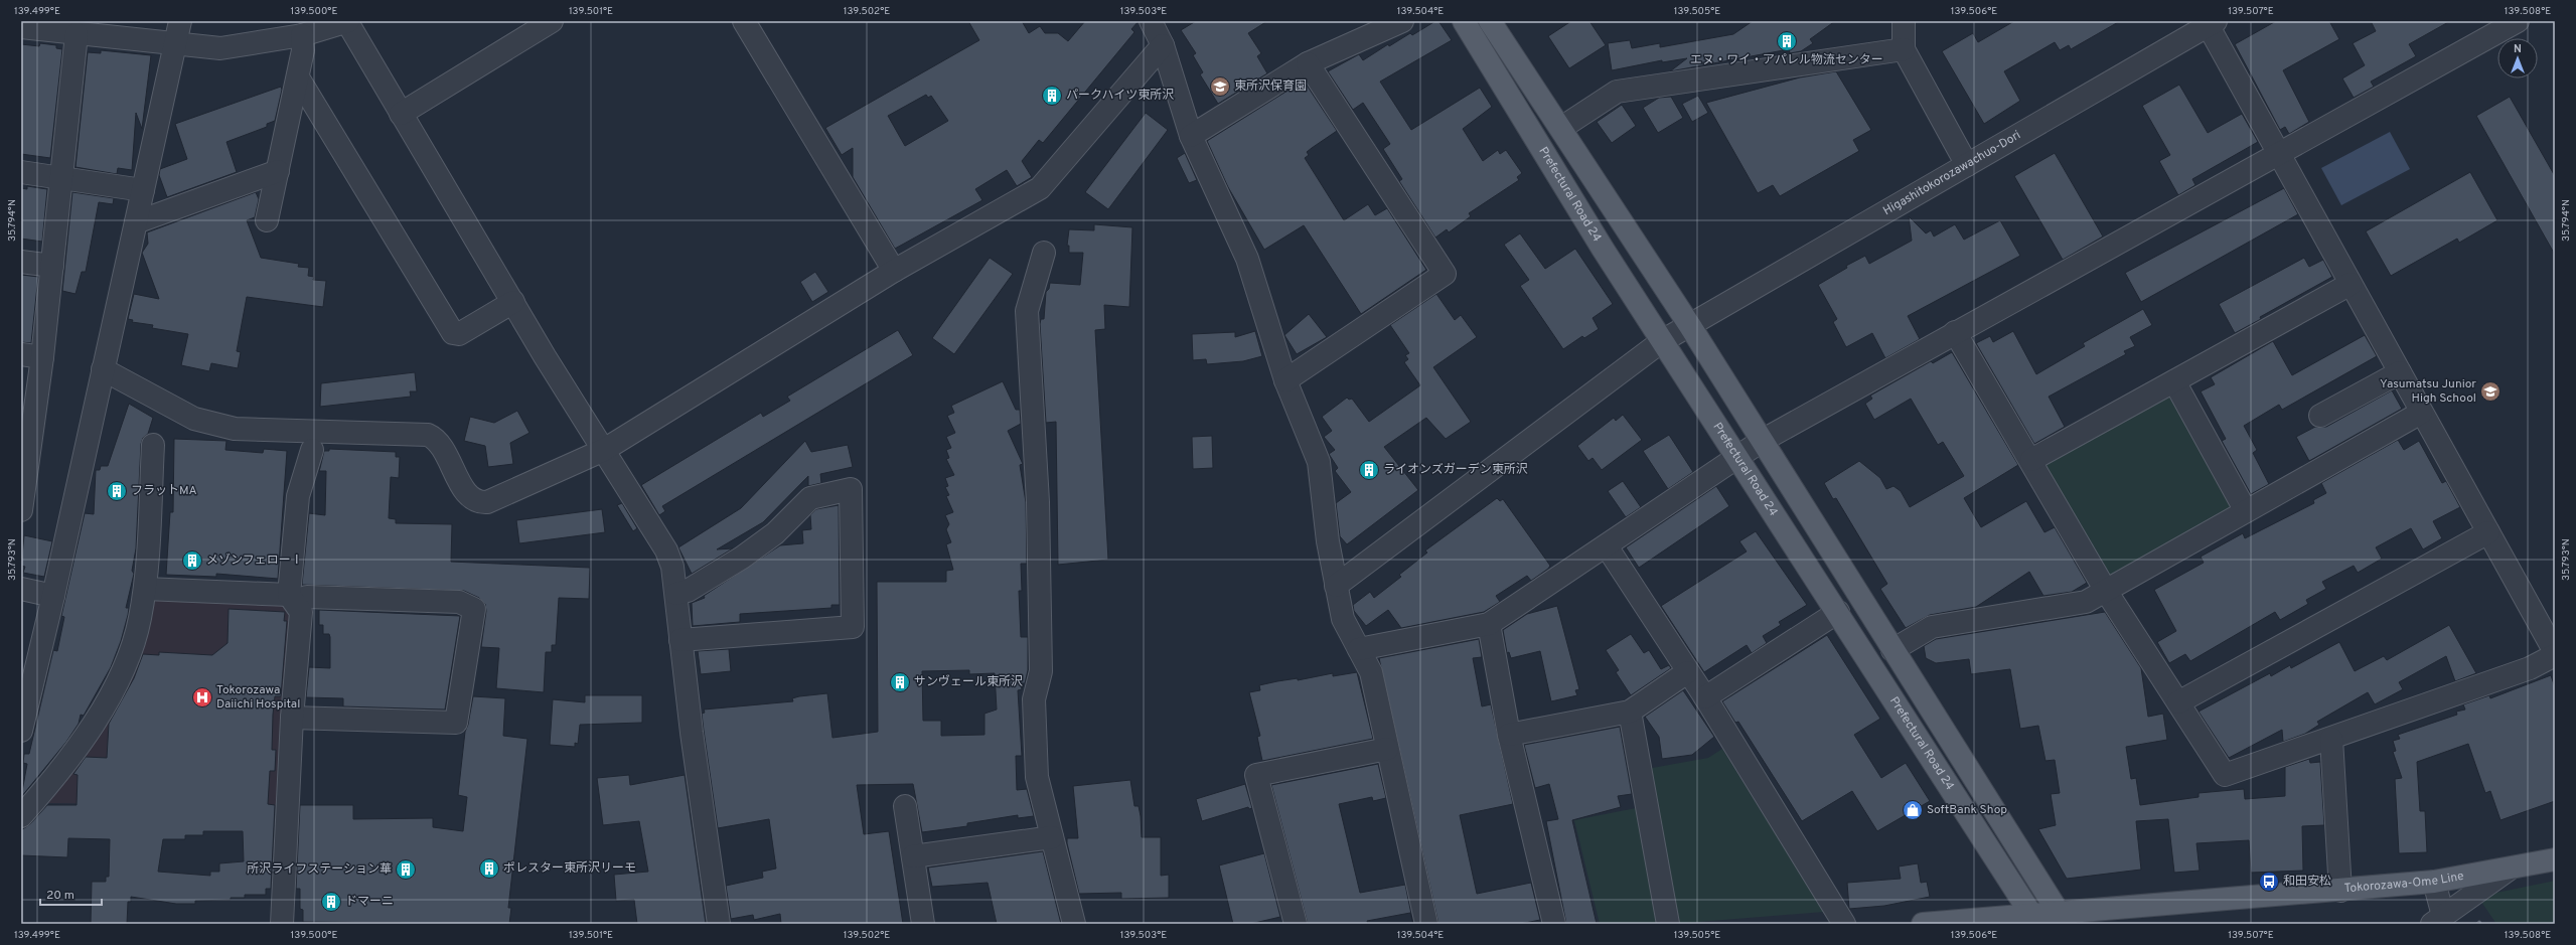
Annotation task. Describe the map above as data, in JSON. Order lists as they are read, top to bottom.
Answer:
{
  "streets": {
    "main road": ["Prefectural Road 24", "Tokorozawa-Ome Line"],
    "street": ["Higashitokorozawachuo-Dori"]
  },
  "crossings": [
    ["Higashitokorozawachuo-Dori", "Prefectural Road 24"],
    ["Prefectural Road 24", "Tokorozawa-Ome Line"]
  ],
  "places": {
    "building": [
      "エヌ・ワイ・アパレル物流センター",
      "パークハイツ東所沢",
      "ライオンズガーデン東所沢",
      "フラットMA",
      "メゾンフェローⅠ",
      "サンヴェール東所沢",
      "ポレスター東所沢リーモ",
      "所沢ライフステーション華",
      "ドマーニ"
    ],
    "school or university": ["東所沢保育園", "Yasumatsu Junior High School"],
    "hospital": ["Tokorozawa Daiichi Hospital"],
    "shop": ["SoftBank Shop"],
    "bus stop": ["和田安松"]
  },
  "scale_bar": "20 m",
  "north": "top",
  "coordinates": [
    "139.499°E",
    "139.500°E",
    "139.501°E",
    "139.502°E",
    "139.503°E",
    "139.504°E",
    "139.505°E",
    "139.506°E",
    "139.507°E",
    "139.508°E",
    "35.794°N",
    "35.793°N"
  ]
}
